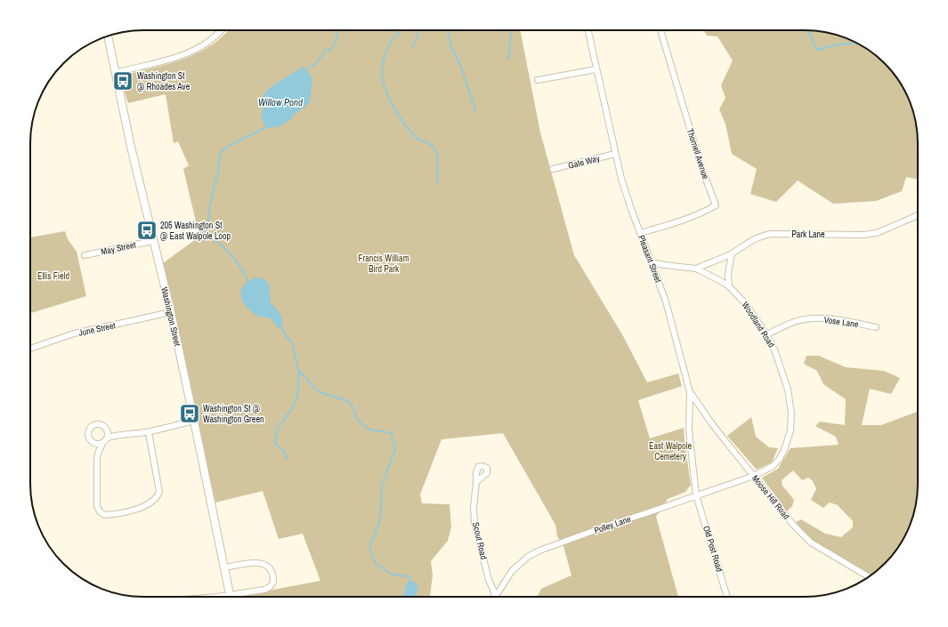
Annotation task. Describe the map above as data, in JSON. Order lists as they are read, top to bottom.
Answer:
{
  "streets": {
    "main road": ["Washington Street"],
    "street": [
      "Thornell Avenue",
      "Gate Way",
      "Park Lane",
      "May Street",
      "Pleasant Street",
      "Vose Lane",
      "Woodland Road",
      "June Street",
      "Moose Hill Road",
      "Polley Lane",
      "Scout Road",
      "Old Post Road"
    ]
  },
  "crossings": [
    ["Thornell Avenue", "Pleasant Street"],
    ["Gate Way", "Pleasant Street"],
    ["Park Lane", "Woodland Road"],
    ["May Street", "Washington Street"],
    ["Pleasant Street", "Woodland Road"],
    ["Pleasant Street", "Moose Hill Road"],
    ["Pleasant Street", "Polley Lane"],
    ["Pleasant Street", "Old Post Road"],
    ["Washington Street", "June Street"],
    ["Vose Lane", "Woodland Road"],
    ["Woodland Road", "Moose Hill Road"],
    ["Woodland Road", "Polley Lane"],
    ["Moose Hill Road", "Polley Lane"],
    ["Polley Lane", "Scout Road"],
    ["Polley Lane", "Old Post Road"]
  ],
  "water": ["Willow Pond"],
  "parks": ["Francis William Bird Park", "Ellis Field", "East Walpole Cemetery"],
  "places": {
    "bus stop": ["Washington St @ Rhoades Ave", "205 Washington St @ East Walpole Loop", "Washington St @ Washington Green"]
  }
}
